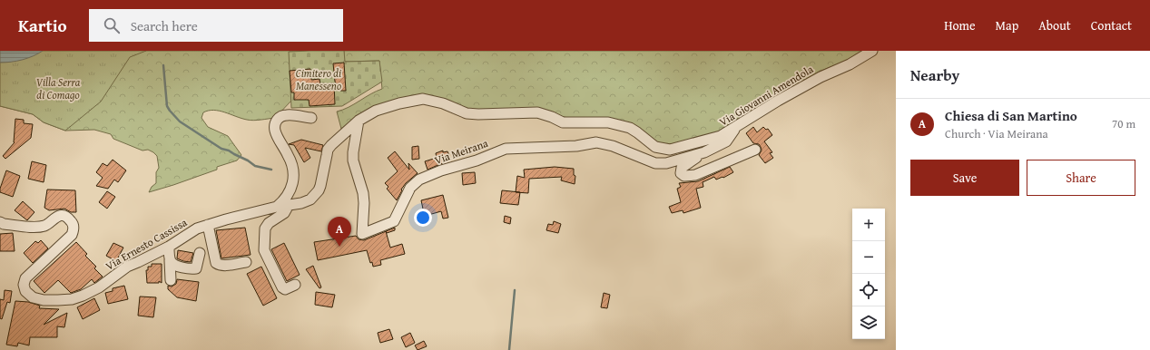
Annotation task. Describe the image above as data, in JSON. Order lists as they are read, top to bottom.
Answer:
{
  "streets": {
    "street": ["Via Giovanni Amendola", "Via Meirana", "Via Ernesto Cassissa"]
  },
  "crossings": [
    ["Via Giovanni Amendola", "Via Meirana"],
    ["Via Giovanni Amendola", "Via Ernesto Cassissa"],
    ["Via Meirana", "Via Ernesto Cassissa"]
  ],
  "parks": ["Cimitero di Manesseno", "Villa Serra di Comago"],
  "page": {
    "header": "Kartio",
    "search": "Search here",
    "nav": [
      "Home",
      "Map",
      "About",
      "Contact"
    ],
    "heading": "Nearby",
    "list": [
      {
        "mark": "A",
        "name": "Chiesa di San Martino",
        "note": "Church · Via Meirana",
        "value": "70 m"
      }
    ],
    "buttons": ["Save", "Share"],
    "map_buttons": ["+", "−"],
    "pins": "A"
  }
}
